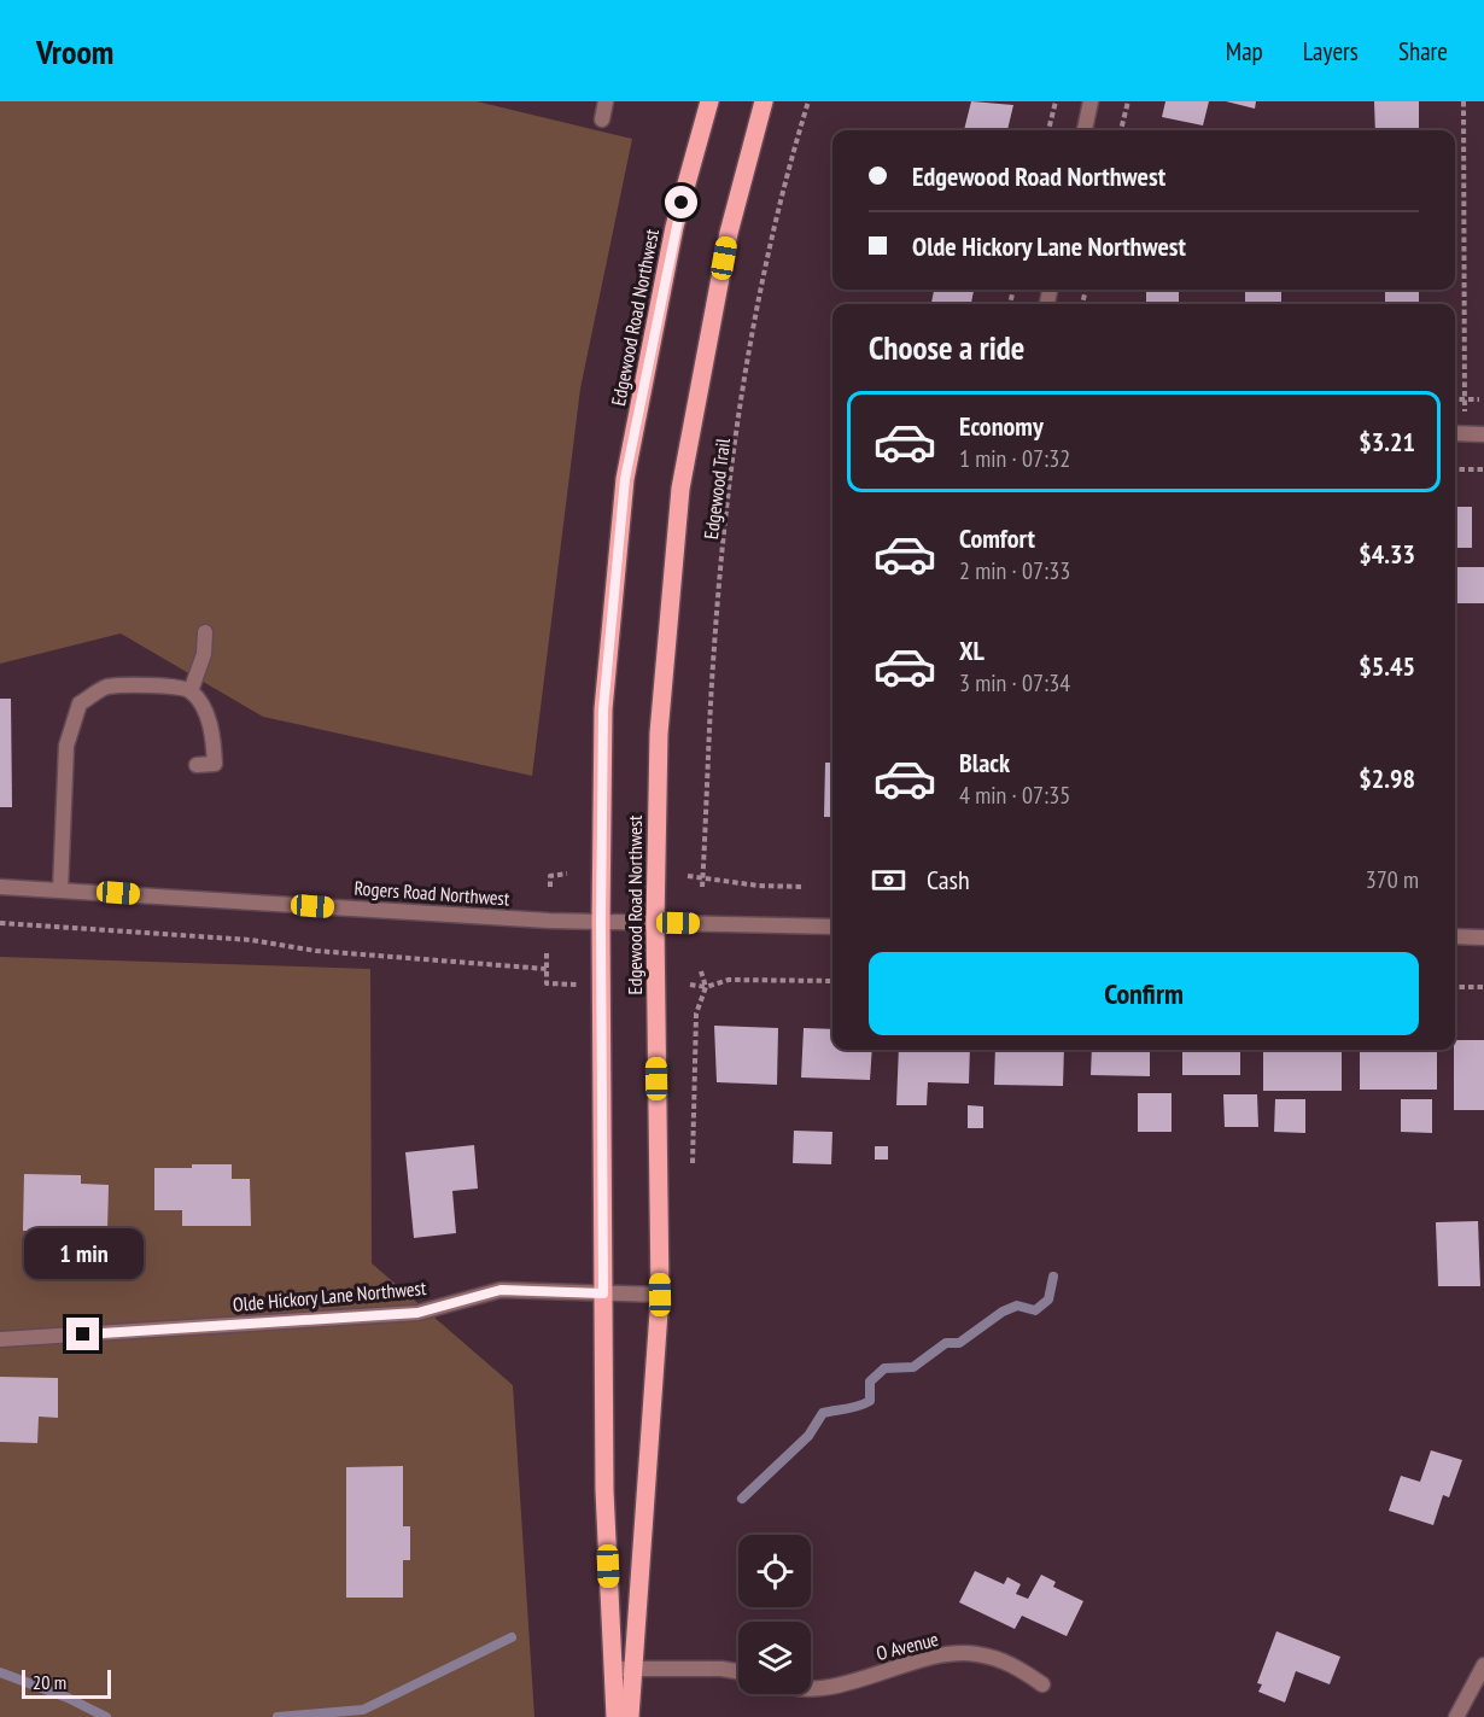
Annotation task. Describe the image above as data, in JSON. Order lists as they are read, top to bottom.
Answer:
{
  "streets": {
    "main road": ["Edgewood Road Northwest"],
    "street": ["Rogers Road Northwest", "Olde Hickory Lane Northwest", "O Avenue"],
    "path": ["Edgewood Trail"]
  },
  "crossings": [
    ["Edgewood Road Northwest", "Rogers Road Northwest"],
    ["Edgewood Road Northwest", "Olde Hickory Lane Northwest"]
  ],
  "scale_bar": "20 m",
  "page": {
    "header": "Vroom",
    "nav": ["Map", "Layers", "Share"],
    "banner": ["Edgewood Road Northwest", "Olde Hickory Lane Northwest"],
    "heading": "Choose a ride",
    "list": [
      {
        "name": "Economy",
        "note": "1 min · 07:32",
        "value": "$3.21"
      },
      {
        "name": "Comfort",
        "note": "2 min · 07:33",
        "value": "$4.33"
      },
      {
        "name": "XL",
        "note": "3 min · 07:34",
        "value": "$5.45"
      },
      {
        "name": "Black",
        "note": "4 min · 07:35",
        "value": "$2.98"
      }
    ],
    "pay": ["Cash", "370 m"],
    "buttons": "Confirm",
    "bubble": "1 min",
    "scale": "20 m"
  }
}
